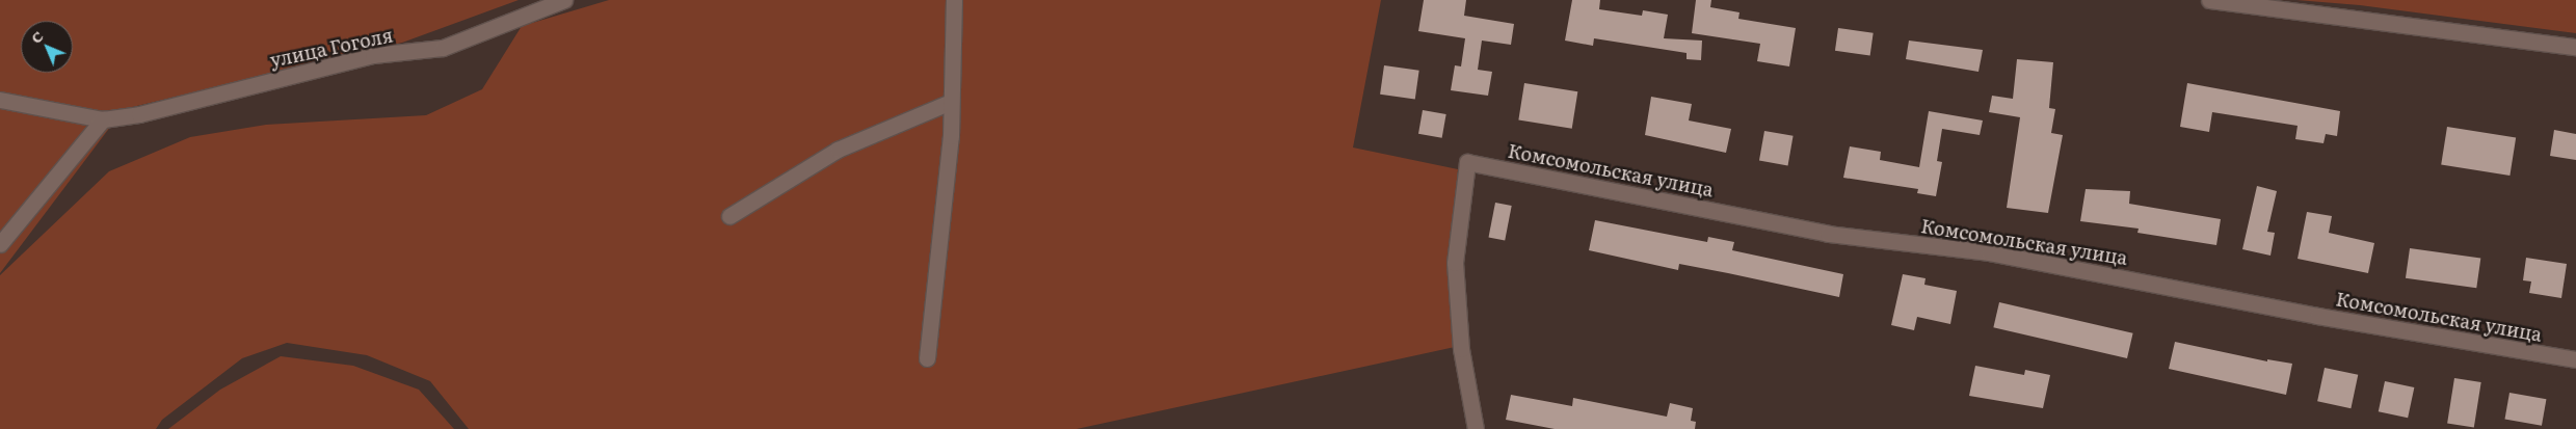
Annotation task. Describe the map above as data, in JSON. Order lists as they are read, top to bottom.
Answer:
{
  "streets": {
    "street": ["улица Гоголя", "Комсомольская улица"]
  },
  "north": "top left"
}
